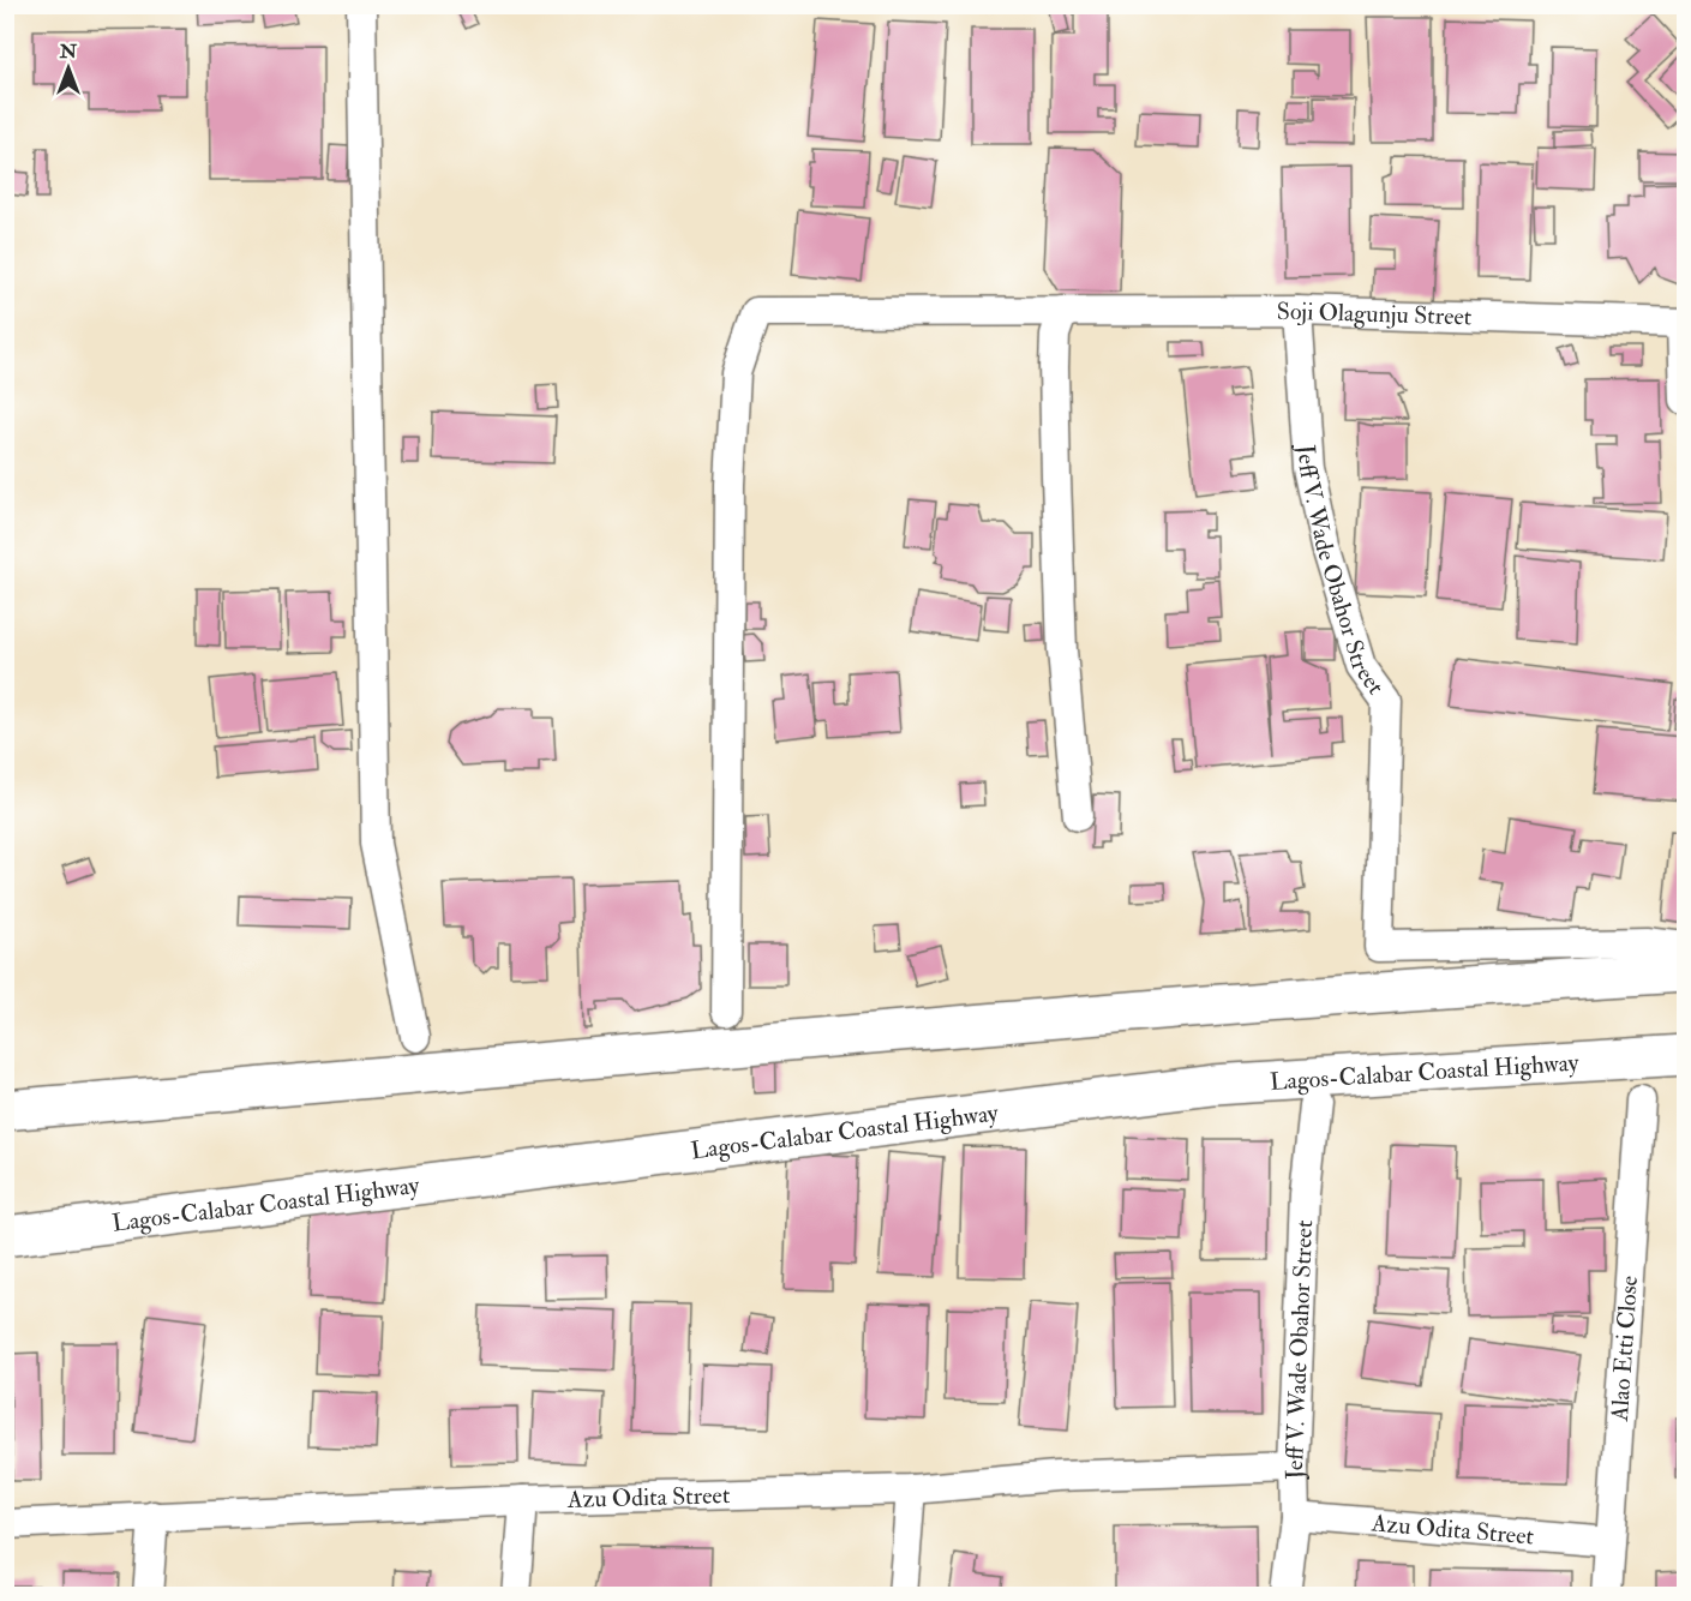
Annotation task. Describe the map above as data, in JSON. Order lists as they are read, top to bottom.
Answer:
{
  "streets": {
    "highway": ["Lagos-Calabar Coastal Highway"],
    "street": [
      "Soji Olagunju Street",
      "Jeff V. Wade Obahor Street",
      "Alao Etti Close",
      "Azu Odita Street"
    ]
  },
  "crossings": [
    ["Soji Olagunju Street", "Jeff V. Wade Obahor Street"],
    ["Jeff V. Wade Obahor Street", "Azu Odita Street"],
    ["Alao Etti Close", "Azu Odita Street"]
  ],
  "north": "top"
}
